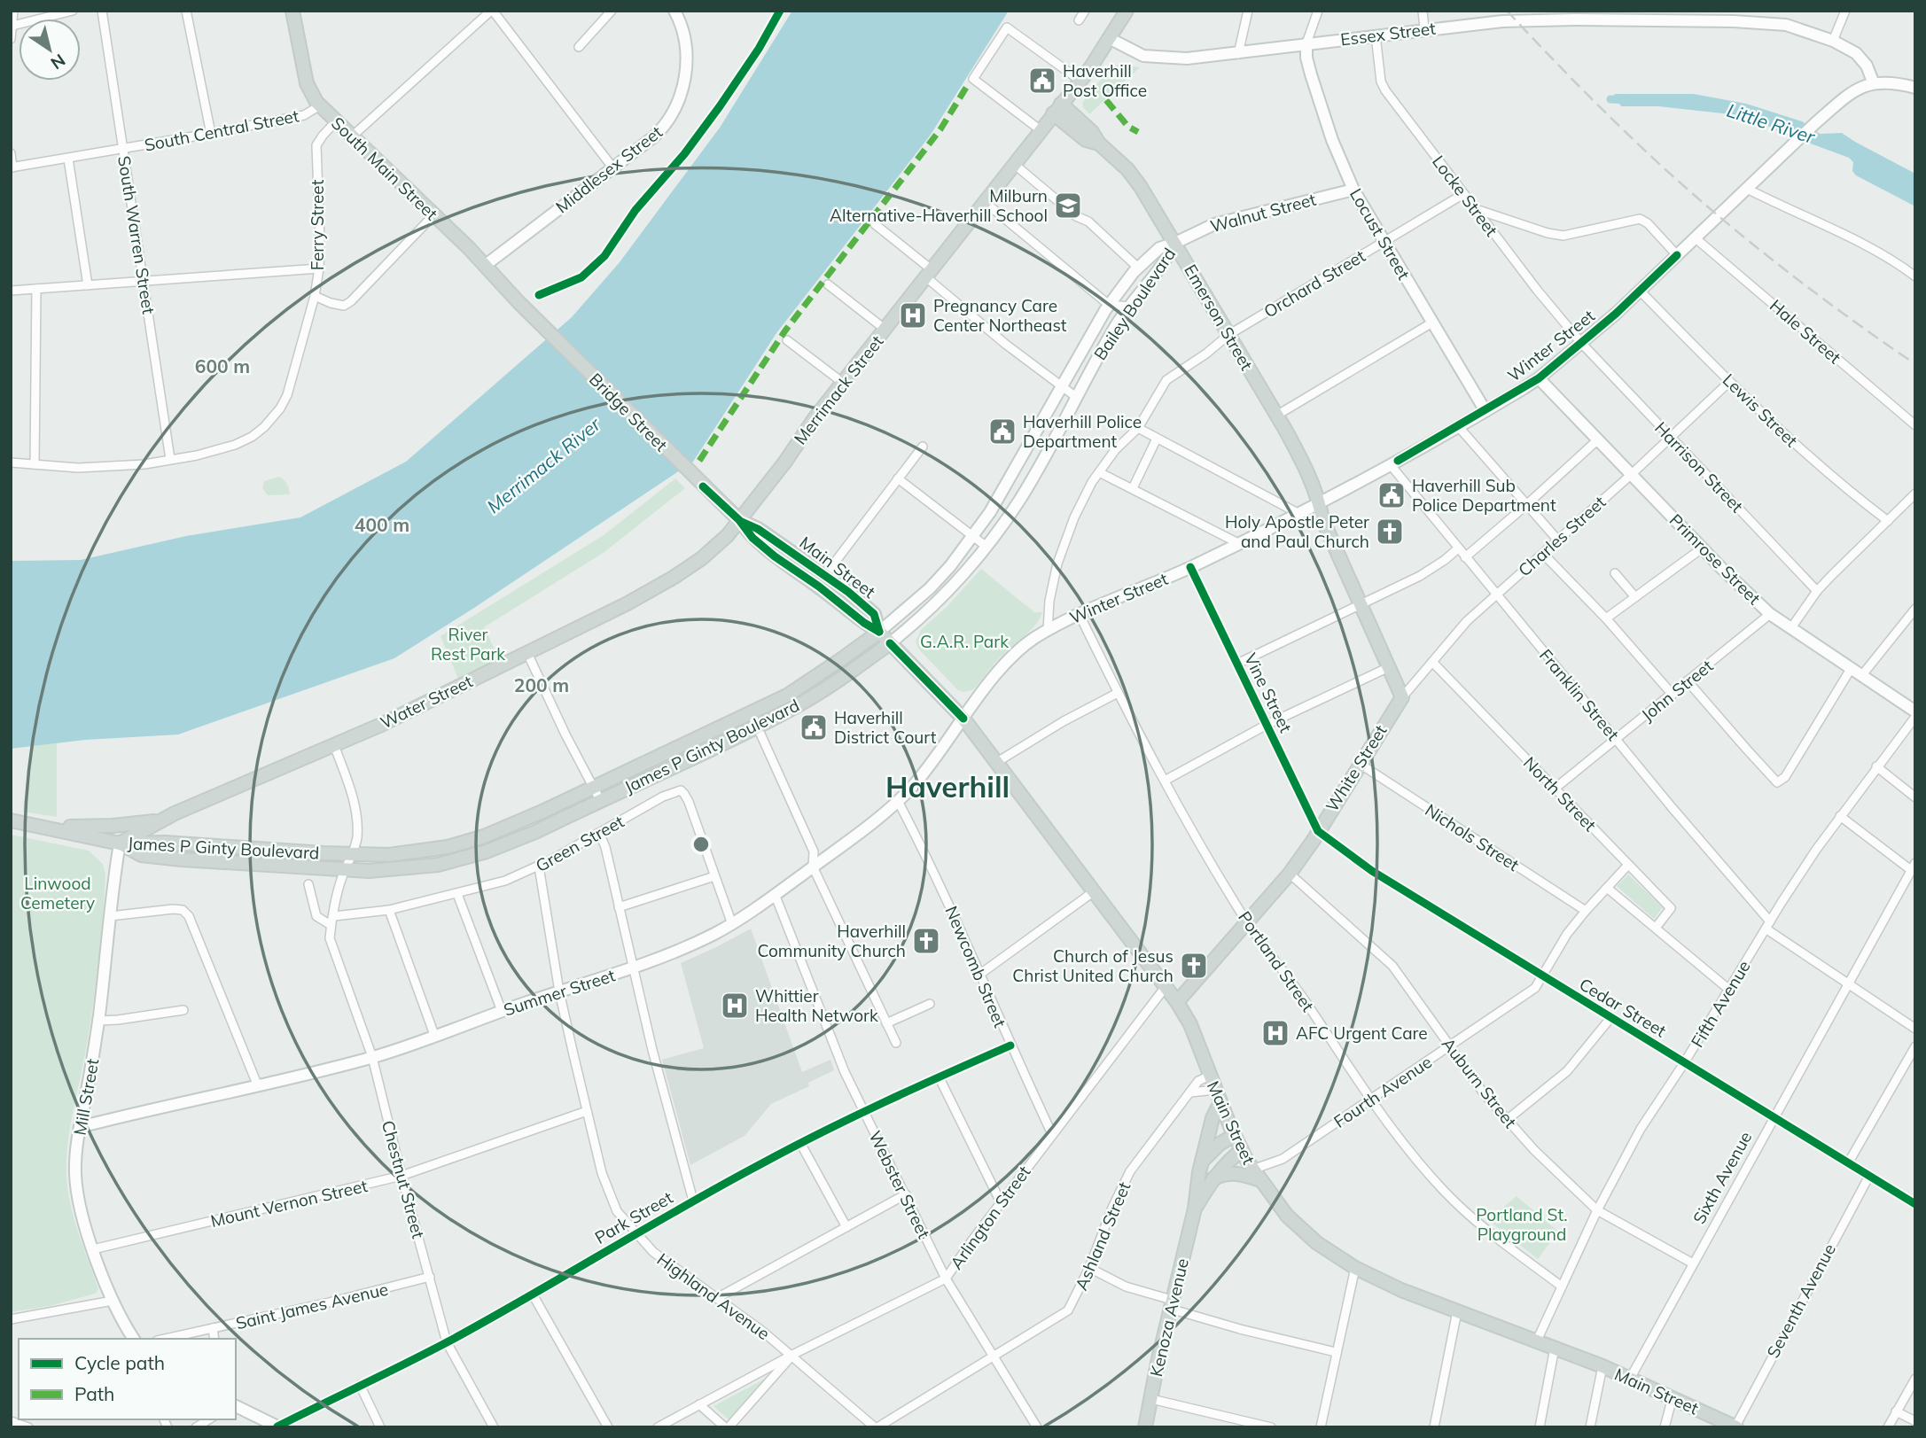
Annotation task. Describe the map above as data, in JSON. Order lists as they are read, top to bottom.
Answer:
{
  "streets": {
    "main road": [
      "Essex Street",
      "South Main Street",
      "Middlesex Street",
      "Walnut Street",
      "Locust Street",
      "Bailey Boulevard",
      "Emerson Street",
      "Winter Street",
      "Merrimack Street",
      "Bridge Street",
      "Primrose Street",
      "Main Street",
      "Water Street",
      "James P Ginty Boulevard",
      "White Street",
      "Summer Street",
      "Mill Street",
      "Kenoza Avenue"
    ],
    "street": [
      "South Central Street",
      "Locke Street",
      "Ferry Street",
      "South Warren Street",
      "Orchard Street",
      "Hale Street",
      "Lewis Street",
      "Harrison Street",
      "Charles Street",
      "John Street",
      "Vine Street",
      "Franklin Street",
      "North Street",
      "Nichols Street",
      "Green Street",
      "Portland Street",
      "Newcomb Street",
      "Fifth Avenue",
      "Cedar Street",
      "Auburn Street",
      "Fourth Avenue",
      "Sixth Avenue",
      "Chestnut Street",
      "Webster Street",
      "Mount Vernon Street",
      "Park Street",
      "Arlington Street",
      "Ashland Street",
      "Highland Avenue",
      "Seventh Avenue",
      "Saint James Avenue"
    ]
  },
  "crossings": [
    ["Essex Street", "Locke Street"],
    ["Essex Street", "Locust Street"],
    ["Essex Street", "Winter Street"],
    ["Essex Street", "Merrimack Street"],
    ["South Central Street", "South Main Street"],
    ["South Central Street", "South Warren Street"],
    ["South Main Street", "Middlesex Street"],
    ["South Main Street", "Ferry Street"],
    ["South Main Street", "Bridge Street"],
    ["Locke Street", "Orchard Street"],
    ["Locke Street", "Winter Street"],
    ["Locke Street", "Harrison Street"],
    ["Walnut Street", "Locust Street"],
    ["Walnut Street", "Bailey Boulevard"],
    ["Walnut Street", "Emerson Street"],
    ["Ferry Street", "South Warren Street"],
    ["Locust Street", "Orchard Street"],
    ["Locust Street", "Winter Street"],
    ["Orchard Street", "Emerson Street"],
    ["Orchard Street", "Winter Street"],
    ["Bailey Boulevard", "Emerson Street"],
    ["Bailey Boulevard", "Main Street"],
    ["Bailey Boulevard", "James P Ginty Boulevard"],
    ["Emerson Street", "Winter Street"],
    ["Emerson Street", "Merrimack Street"],
    ["Hale Street", "Winter Street"],
    ["Winter Street", "Lewis Street"],
    ["Winter Street", "Harrison Street"],
    ["Winter Street", "Primrose Street"],
    ["Winter Street", "Main Street"],
    ["Winter Street", "Vine Street"],
    ["Winter Street", "Franklin Street"],
    ["Winter Street", "Portland Street"],
    ["Winter Street", "Summer Street"],
    ["Merrimack Street", "Bridge Street"],
    ["Merrimack Street", "Main Street"],
    ["Merrimack Street", "Water Street"],
    ["Lewis Street", "Charles Street"],
    ["Bridge Street", "Main Street"],
    ["Bridge Street", "Water Street"],
    ["Harrison Street", "Charles Street"],
    ["Charles Street", "Primrose Street"],
    ["Charles Street", "Franklin Street"],
    ["Charles Street", "White Street"],
    ["Charles Street", "North Street"],
    ["Primrose Street", "John Street"],
    ["Main Street", "Water Street"],
    ["Main Street", "James P Ginty Boulevard"],
    ["Main Street", "White Street"],
    ["Main Street", "Summer Street"],
    ["Main Street", "Fifth Avenue"],
    ["Main Street", "Fourth Avenue"],
    ["Main Street", "Sixth Avenue"],
    ["Main Street", "Arlington Street"],
    ["Main Street", "Ashland Street"],
    ["Main Street", "Seventh Avenue"],
    ["Main Street", "Kenoza Avenue"],
    ["John Street", "Franklin Street"],
    ["John Street", "North Street"],
    ["Vine Street", "White Street"],
    ["Vine Street", "Cedar Street"],
    ["Franklin Street", "Fifth Avenue"],
    ["Franklin Street", "Sixth Avenue"],
    ["Water Street", "James P Ginty Boulevard"],
    ["Water Street", "Mill Street"],
    ["James P Ginty Boulevard", "Mill Street"],
    ["White Street", "Nichols Street"],
    ["White Street", "Portland Street"],
    ["White Street", "Cedar Street"],
    ["White Street", "Auburn Street"],
    ["North Street", "Fourth Avenue"],
    ["Nichols Street", "Fourth Avenue"],
    ["Green Street", "Summer Street"],
    ["Green Street", "Highland Avenue"],
    ["Portland Street", "Fifth Avenue"],
    ["Portland Street", "Fourth Avenue"],
    ["Newcomb Street", "Summer Street"],
    ["Newcomb Street", "Park Street"],
    ["Newcomb Street", "Arlington Street"],
    ["Summer Street", "Mill Street"],
    ["Summer Street", "Chestnut Street"],
    ["Summer Street", "Webster Street"],
    ["Summer Street", "Highland Avenue"],
    ["Fifth Avenue", "Cedar Street"],
    ["Fifth Avenue", "Auburn Street"],
    ["Cedar Street", "Fourth Avenue"],
    ["Cedar Street", "Sixth Avenue"],
    ["Cedar Street", "Seventh Avenue"],
    ["Auburn Street", "Fourth Avenue"],
    ["Auburn Street", "Sixth Avenue"],
    ["Mill Street", "Mount Vernon Street"],
    ["Chestnut Street", "Mount Vernon Street"],
    ["Chestnut Street", "Park Street"],
    ["Chestnut Street", "Saint James Avenue"],
    ["Webster Street", "Park Street"],
    ["Webster Street", "Arlington Street"],
    ["Webster Street", "Ashland Street"],
    ["Mount Vernon Street", "Highland Avenue"],
    ["Park Street", "Highland Avenue"],
    ["Arlington Street", "Highland Avenue"],
    ["Ashland Street", "Highland Avenue"]
  ],
  "districts": ["Haverhill"],
  "water": ["Little River", "Merrimack River"],
  "parks": [
    "River Rest Park",
    "G.A.R. Park",
    "Linwood Cemetery",
    "Portland St. Playground"
  ],
  "places": {
    "public building": [
      "Haverhill Post Office",
      "Haverhill Police Department",
      "Haverhill Sub Police Department",
      "Haverhill District Court"
    ],
    "school or university": ["Milburn Alternative-Haverhill School"],
    "hospital": ["Pregnancy Care Center Northeast", "Whittier Health Network", "AFC Urgent Care"],
    "church": ["Holy Apostle Peter and Paul Church", "Haverhill Community Church", "Church of Jesus Christ United Church"]
  },
  "legend": ["Cycle path", "Path"],
  "north": "bottom right",
  "rings": ["600 m", "400 m", "200 m"]
}
